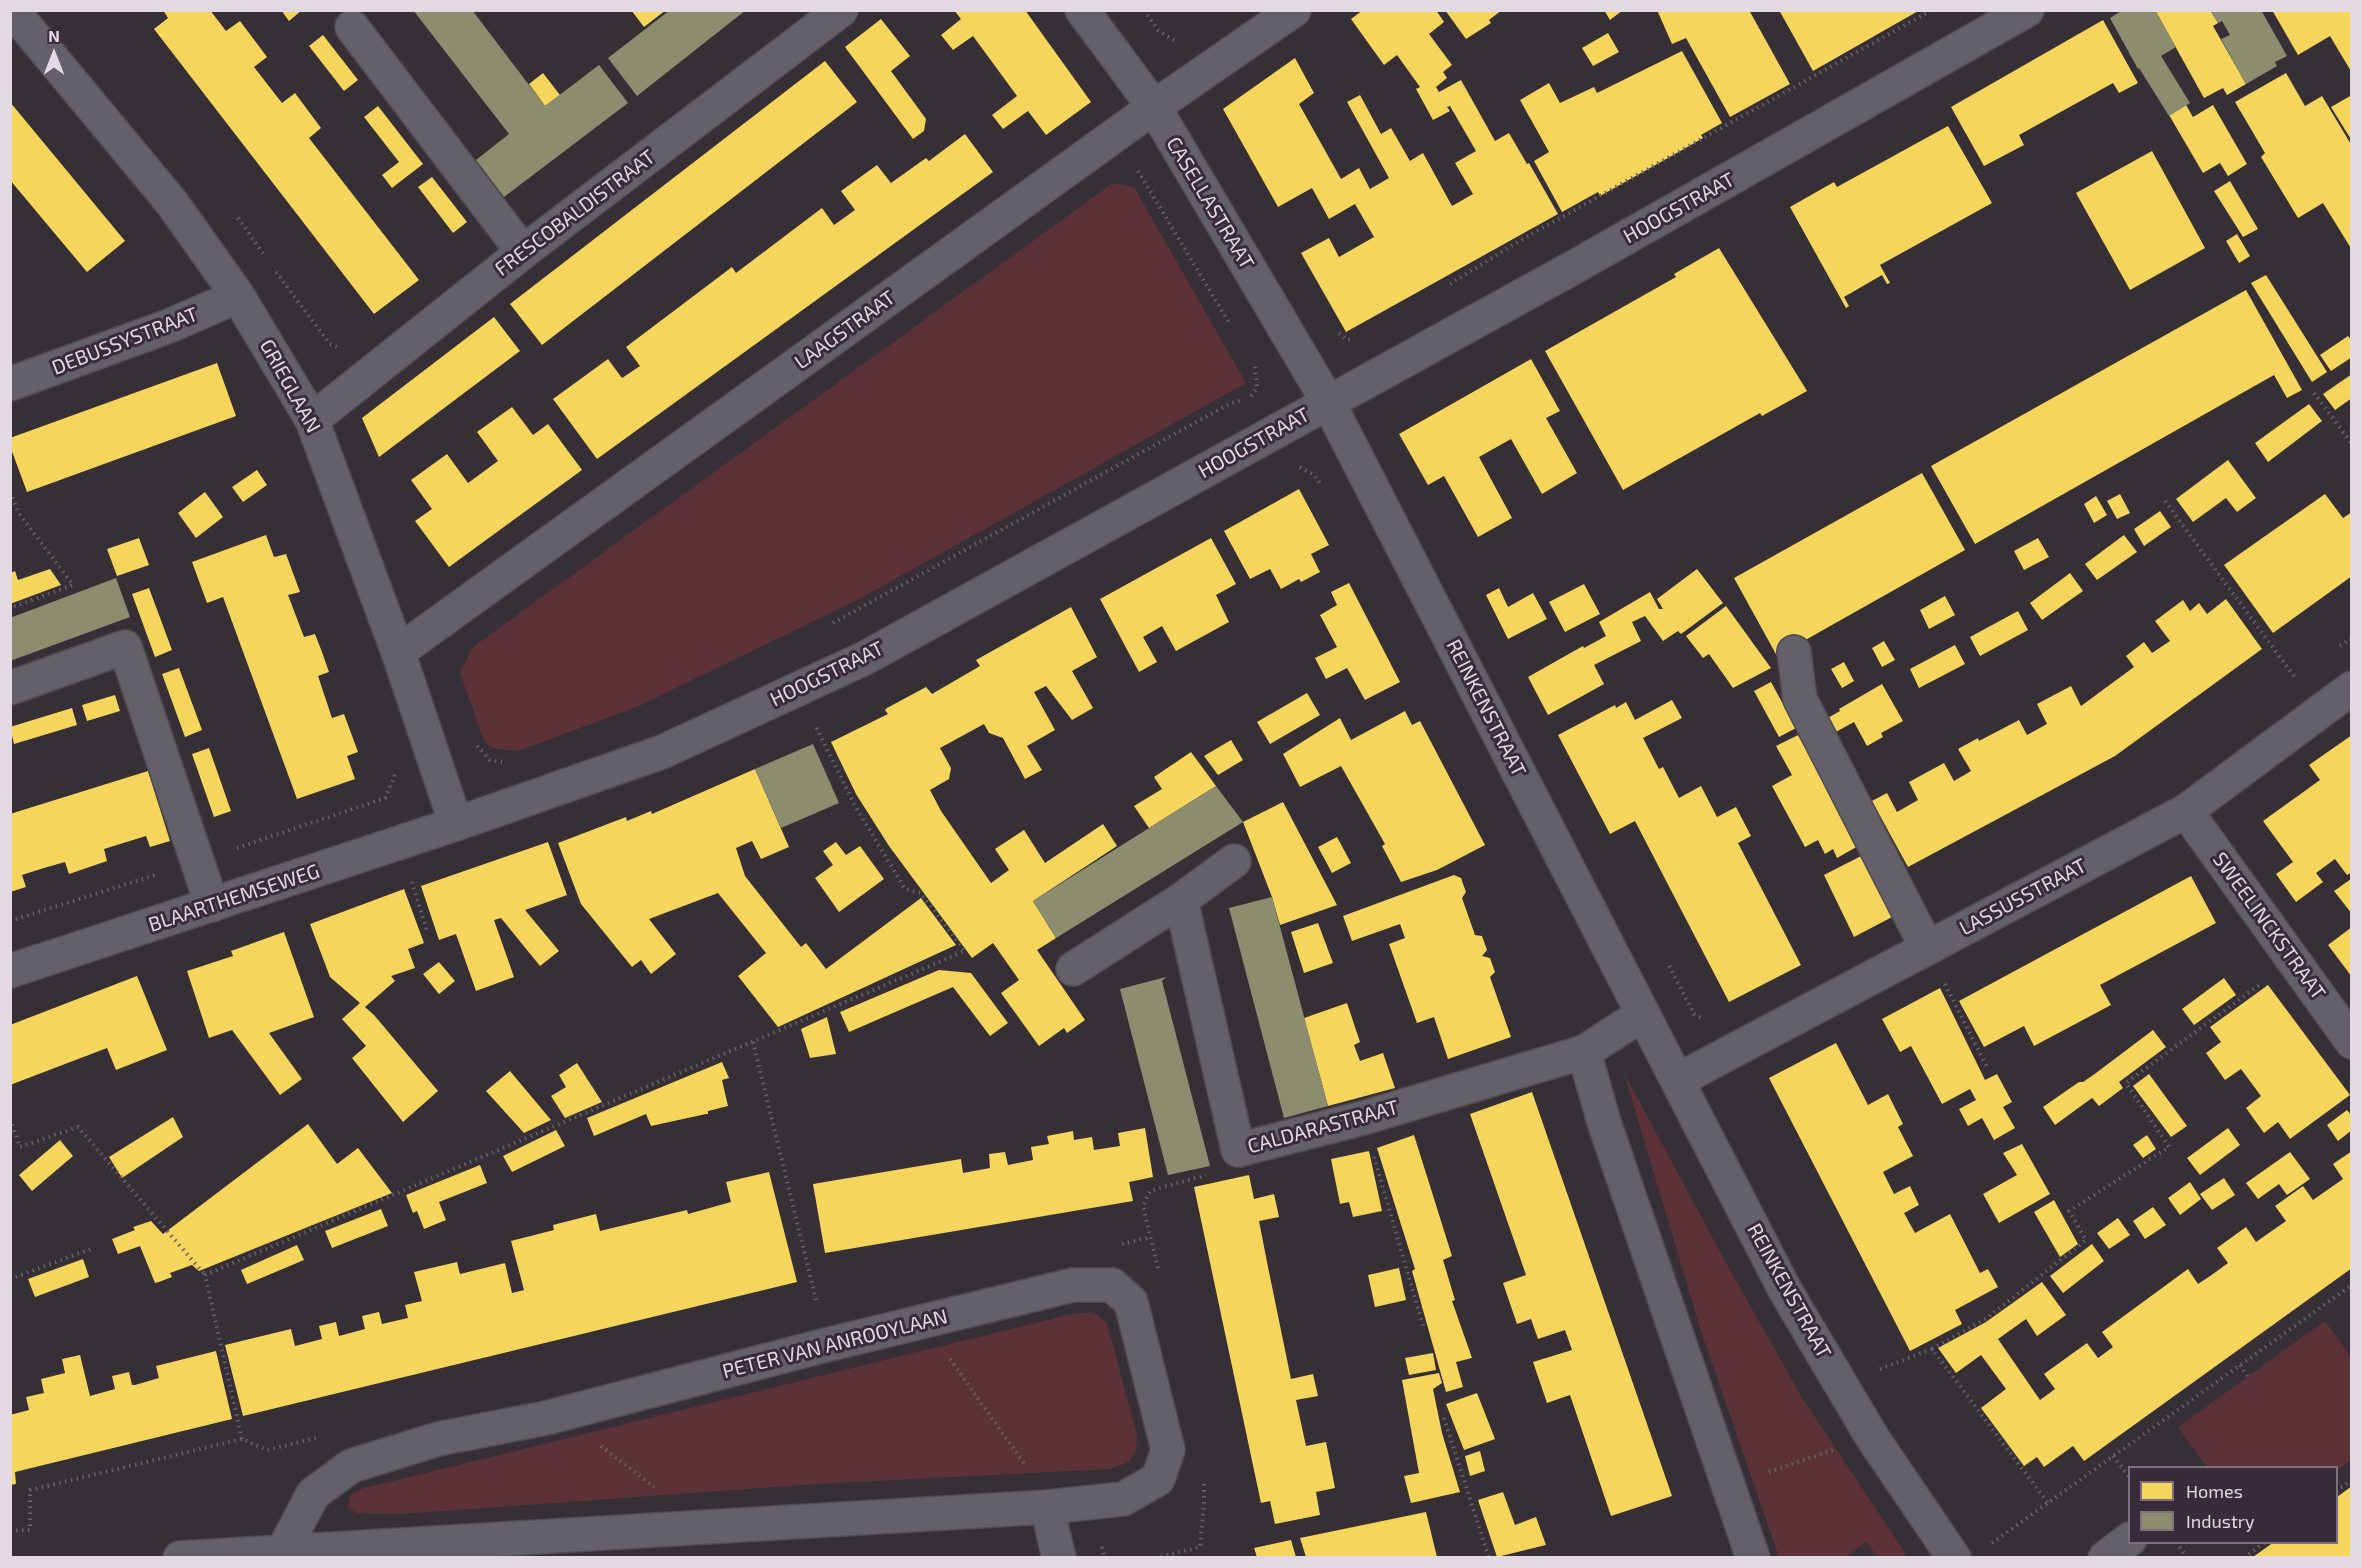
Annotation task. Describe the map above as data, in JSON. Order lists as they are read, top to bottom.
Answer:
{
  "streets": {
    "street": [
      "CASELLASTRAAT",
      "HOOGSTRAAT",
      "FRESCOBALDISTRAAT",
      "LAAGSTRAAT",
      "DEBUSSYSTRAAT",
      "GRIEGLAAN",
      "REINKENSTRAAT",
      "LASSUSSTRAAT",
      "BLAARTHEMSEWEG",
      "SWEELINCKSTRAAT",
      "CALDARASTRAAT",
      "PETER VAN ANROOYLAAN"
    ]
  },
  "crossings": [
    ["CASELLASTRAAT", "HOOGSTRAAT"],
    ["CASELLASTRAAT", "LAAGSTRAAT"],
    ["CASELLASTRAAT", "REINKENSTRAAT"],
    ["HOOGSTRAAT", "GRIEGLAAN"],
    ["HOOGSTRAAT", "REINKENSTRAAT"],
    ["HOOGSTRAAT", "BLAARTHEMSEWEG"],
    ["FRESCOBALDISTRAAT", "GRIEGLAAN"],
    ["LAAGSTRAAT", "GRIEGLAAN"],
    ["DEBUSSYSTRAAT", "GRIEGLAAN"],
    ["GRIEGLAAN", "BLAARTHEMSEWEG"],
    ["REINKENSTRAAT", "LASSUSSTRAAT"],
    ["LASSUSSTRAAT", "SWEELINCKSTRAAT"]
  ],
  "legend": ["Homes", "Industry"],
  "north": "top"
}
